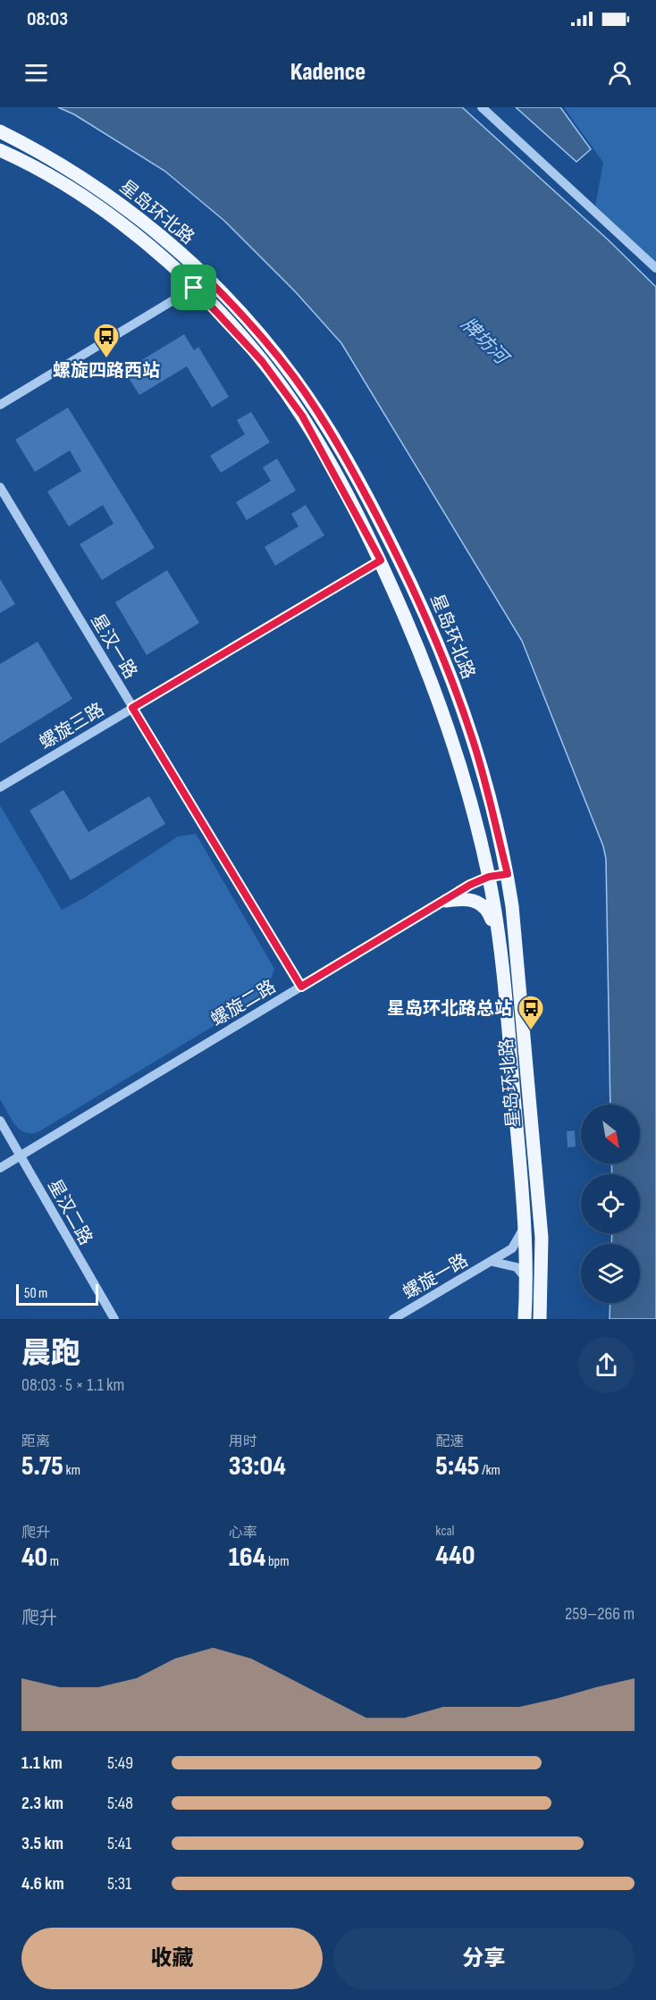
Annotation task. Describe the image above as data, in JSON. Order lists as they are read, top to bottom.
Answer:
{
  "streets": {
    "main road": ["星岛环北路"],
    "street": [
      "星汉一路",
      "螺旋三路",
      "螺旋二路",
      "星汉二路",
      "螺旋一路"
    ]
  },
  "crossings": [
    ["星岛环北路", "螺旋三路"],
    ["星岛环北路", "螺旋二路"],
    ["星岛环北路", "螺旋一路"],
    ["星汉一路", "螺旋三路"],
    ["星汉一路", "螺旋二路"],
    ["螺旋二路", "星汉二路"]
  ],
  "water": ["牌坊河"],
  "places": {
    "bus stop": ["螺旋四路西站", "星岛环北路总站"]
  },
  "scale_bar": "50 m",
  "north": "bottom right",
  "page": {
    "status": "08:03",
    "header": "Kadence",
    "scale": "50 m",
    "heading": ["晨跑", "08:03 · 5 × 1.1 km"],
    "stats": [
      ["距离", "5.75 km"],
      ["用时", "33:04"],
      ["配速", "5:45 /km"],
      ["爬升", "40 m"],
      ["心率", "164 bpm"],
      ["kcal", "440"]
    ],
    "chart": ["爬升", "259–266 m"],
    "list": [
      {
        "name": "1.1 km",
        "note": "5:49"
      },
      {
        "name": "2.3 km",
        "note": "5:48"
      },
      {
        "name": "3.5 km",
        "note": "5:41"
      },
      {
        "name": "4.6 km",
        "note": "5:31"
      }
    ],
    "buttons": ["收藏", "分享"]
  }
}
